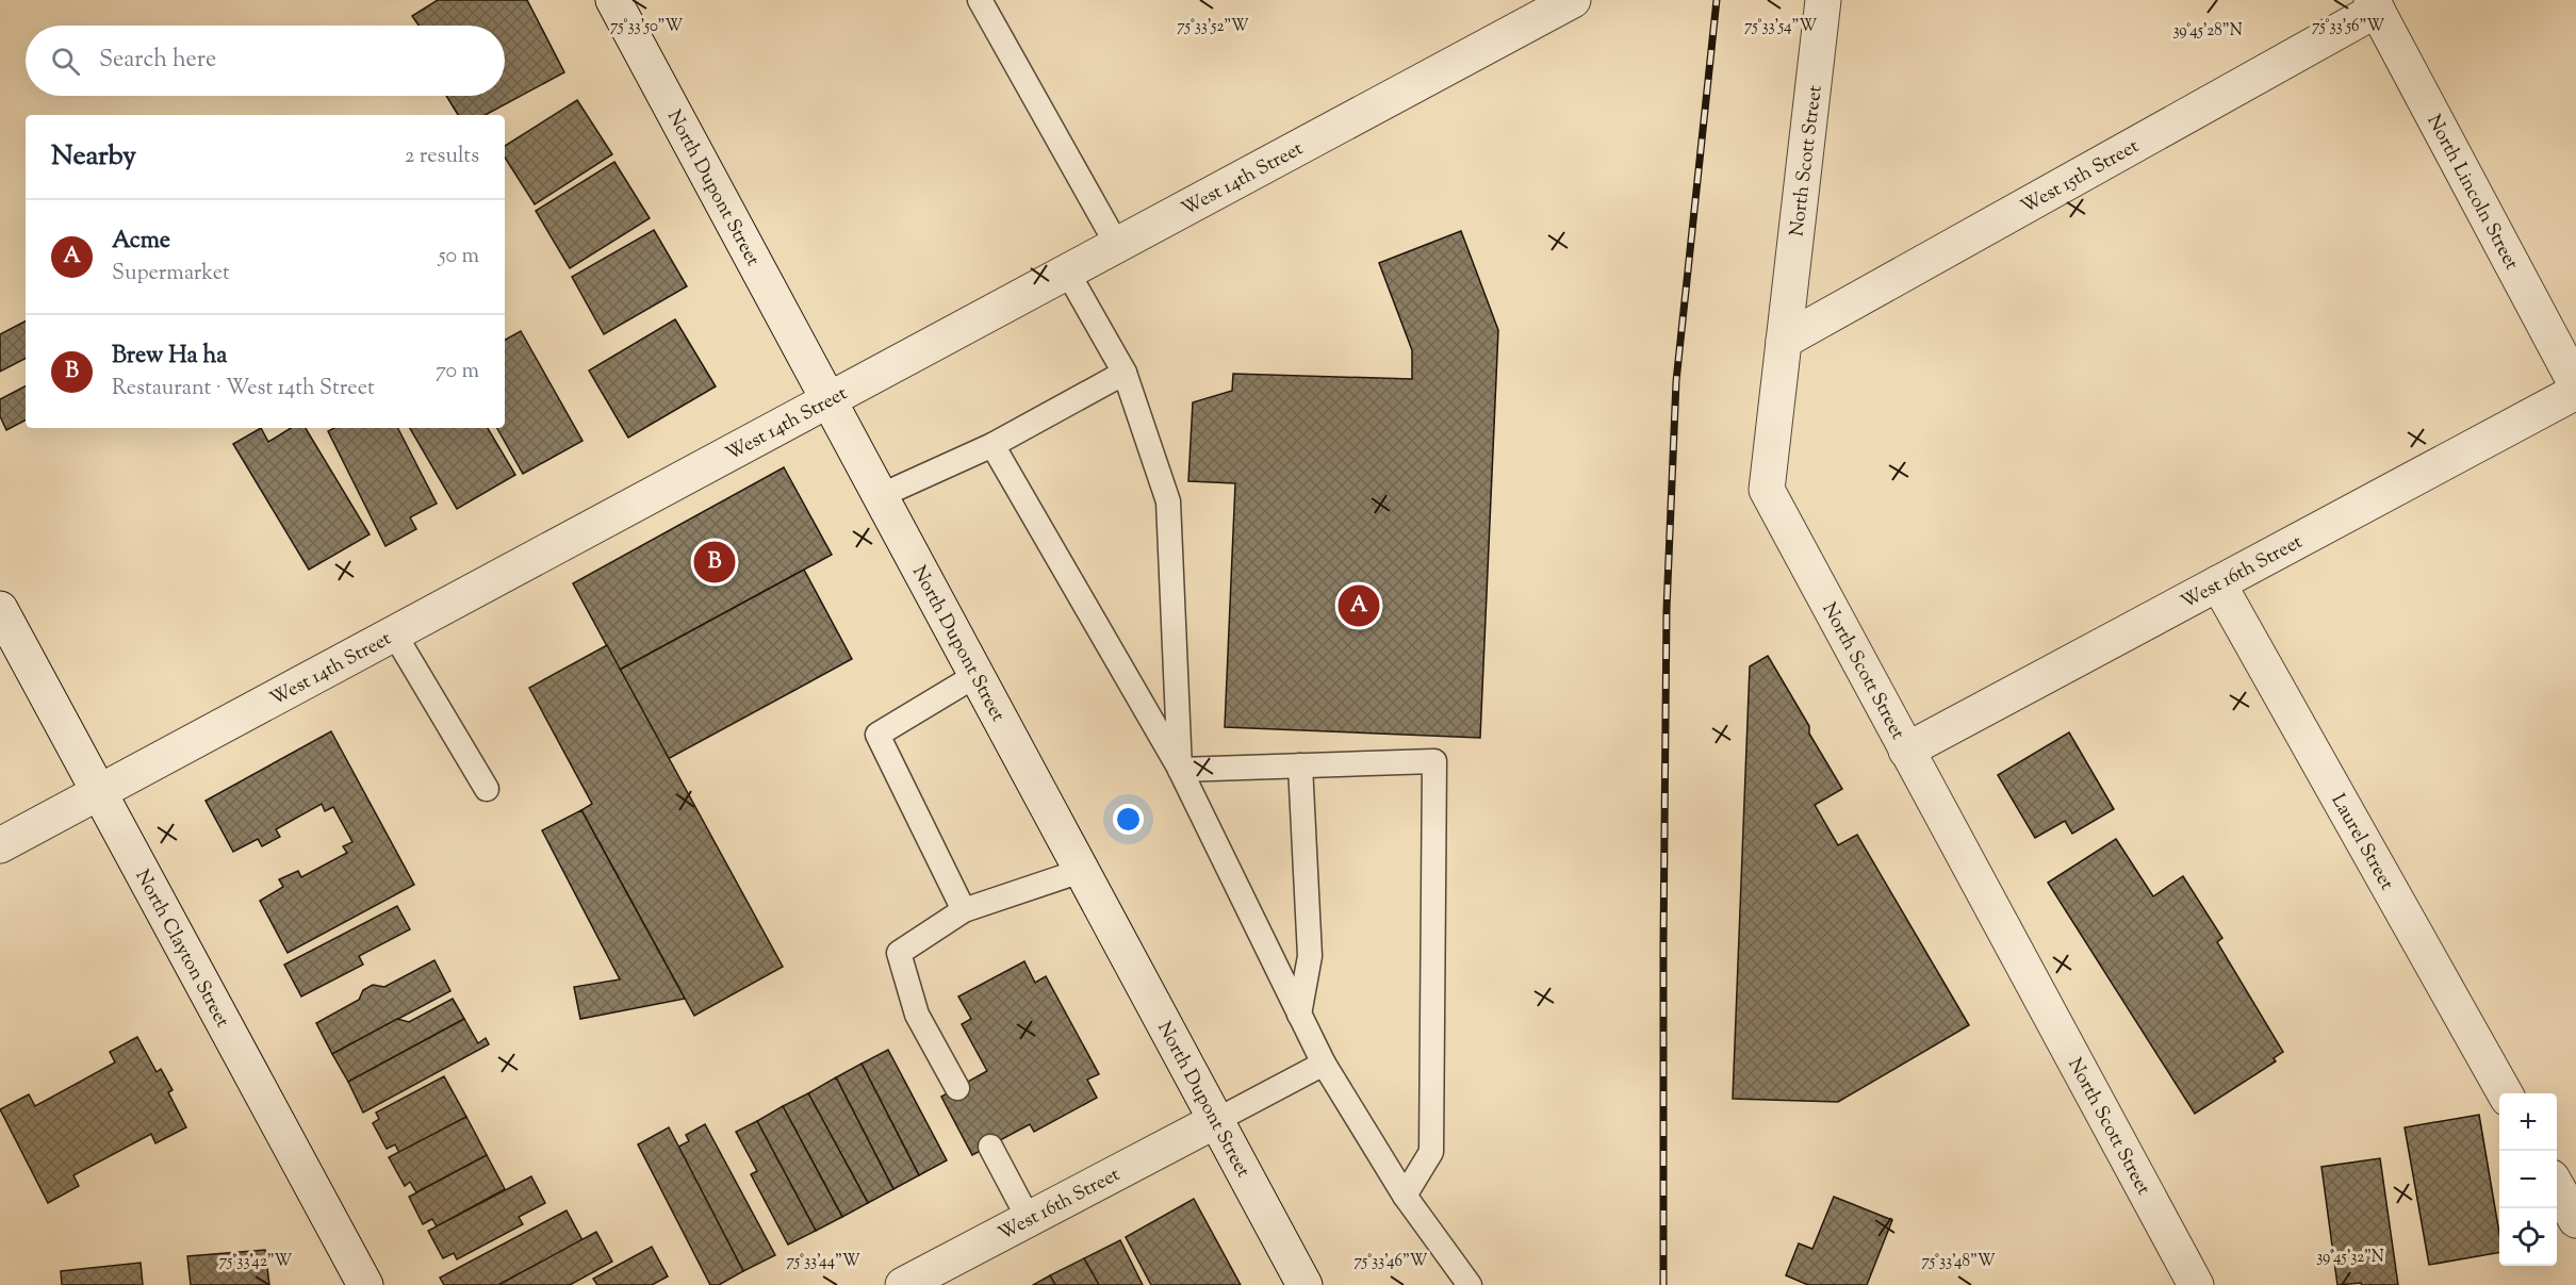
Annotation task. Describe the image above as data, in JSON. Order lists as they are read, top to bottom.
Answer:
{
  "streets": {
    "street": [
      "North Scott Street",
      "West 15th Street",
      "West 14th Street",
      "North Dupont Street",
      "North Lincoln Street",
      "West 16th Street",
      "Laurel Street",
      "North Clayton Street"
    ]
  },
  "crossings": [
    ["North Scott Street", "West 15th Street"],
    ["North Scott Street", "West 16th Street"],
    ["West 15th Street", "North Lincoln Street"],
    ["West 14th Street", "North Dupont Street"],
    ["West 14th Street", "North Clayton Street"],
    ["North Dupont Street", "West 16th Street"],
    ["West 16th Street", "Laurel Street"]
  ],
  "page": {
    "search": "Search here",
    "heading": ["Nearby", "2 results"],
    "list": [
      {
        "mark": "A",
        "name": "Acme",
        "note": "Supermarket",
        "value": "50 m"
      },
      {
        "mark": "B",
        "name": "Brew Ha ha",
        "note": "Restaurant · West 14th Street",
        "value": "70 m"
      }
    ],
    "pins": ["B", "A"],
    "map_buttons": ["+", "−"]
  },
  "coordinates": [
    "75°33'52\"W",
    "75°33'56\"W",
    "75°33'50\"W",
    "75°33'54\"W",
    "39°45'28\"N",
    "39°45'32\"N",
    "75°33'42\"W",
    "75°33'44\"W",
    "75°33'46\"W",
    "75°33'48\"W"
  ]
}
